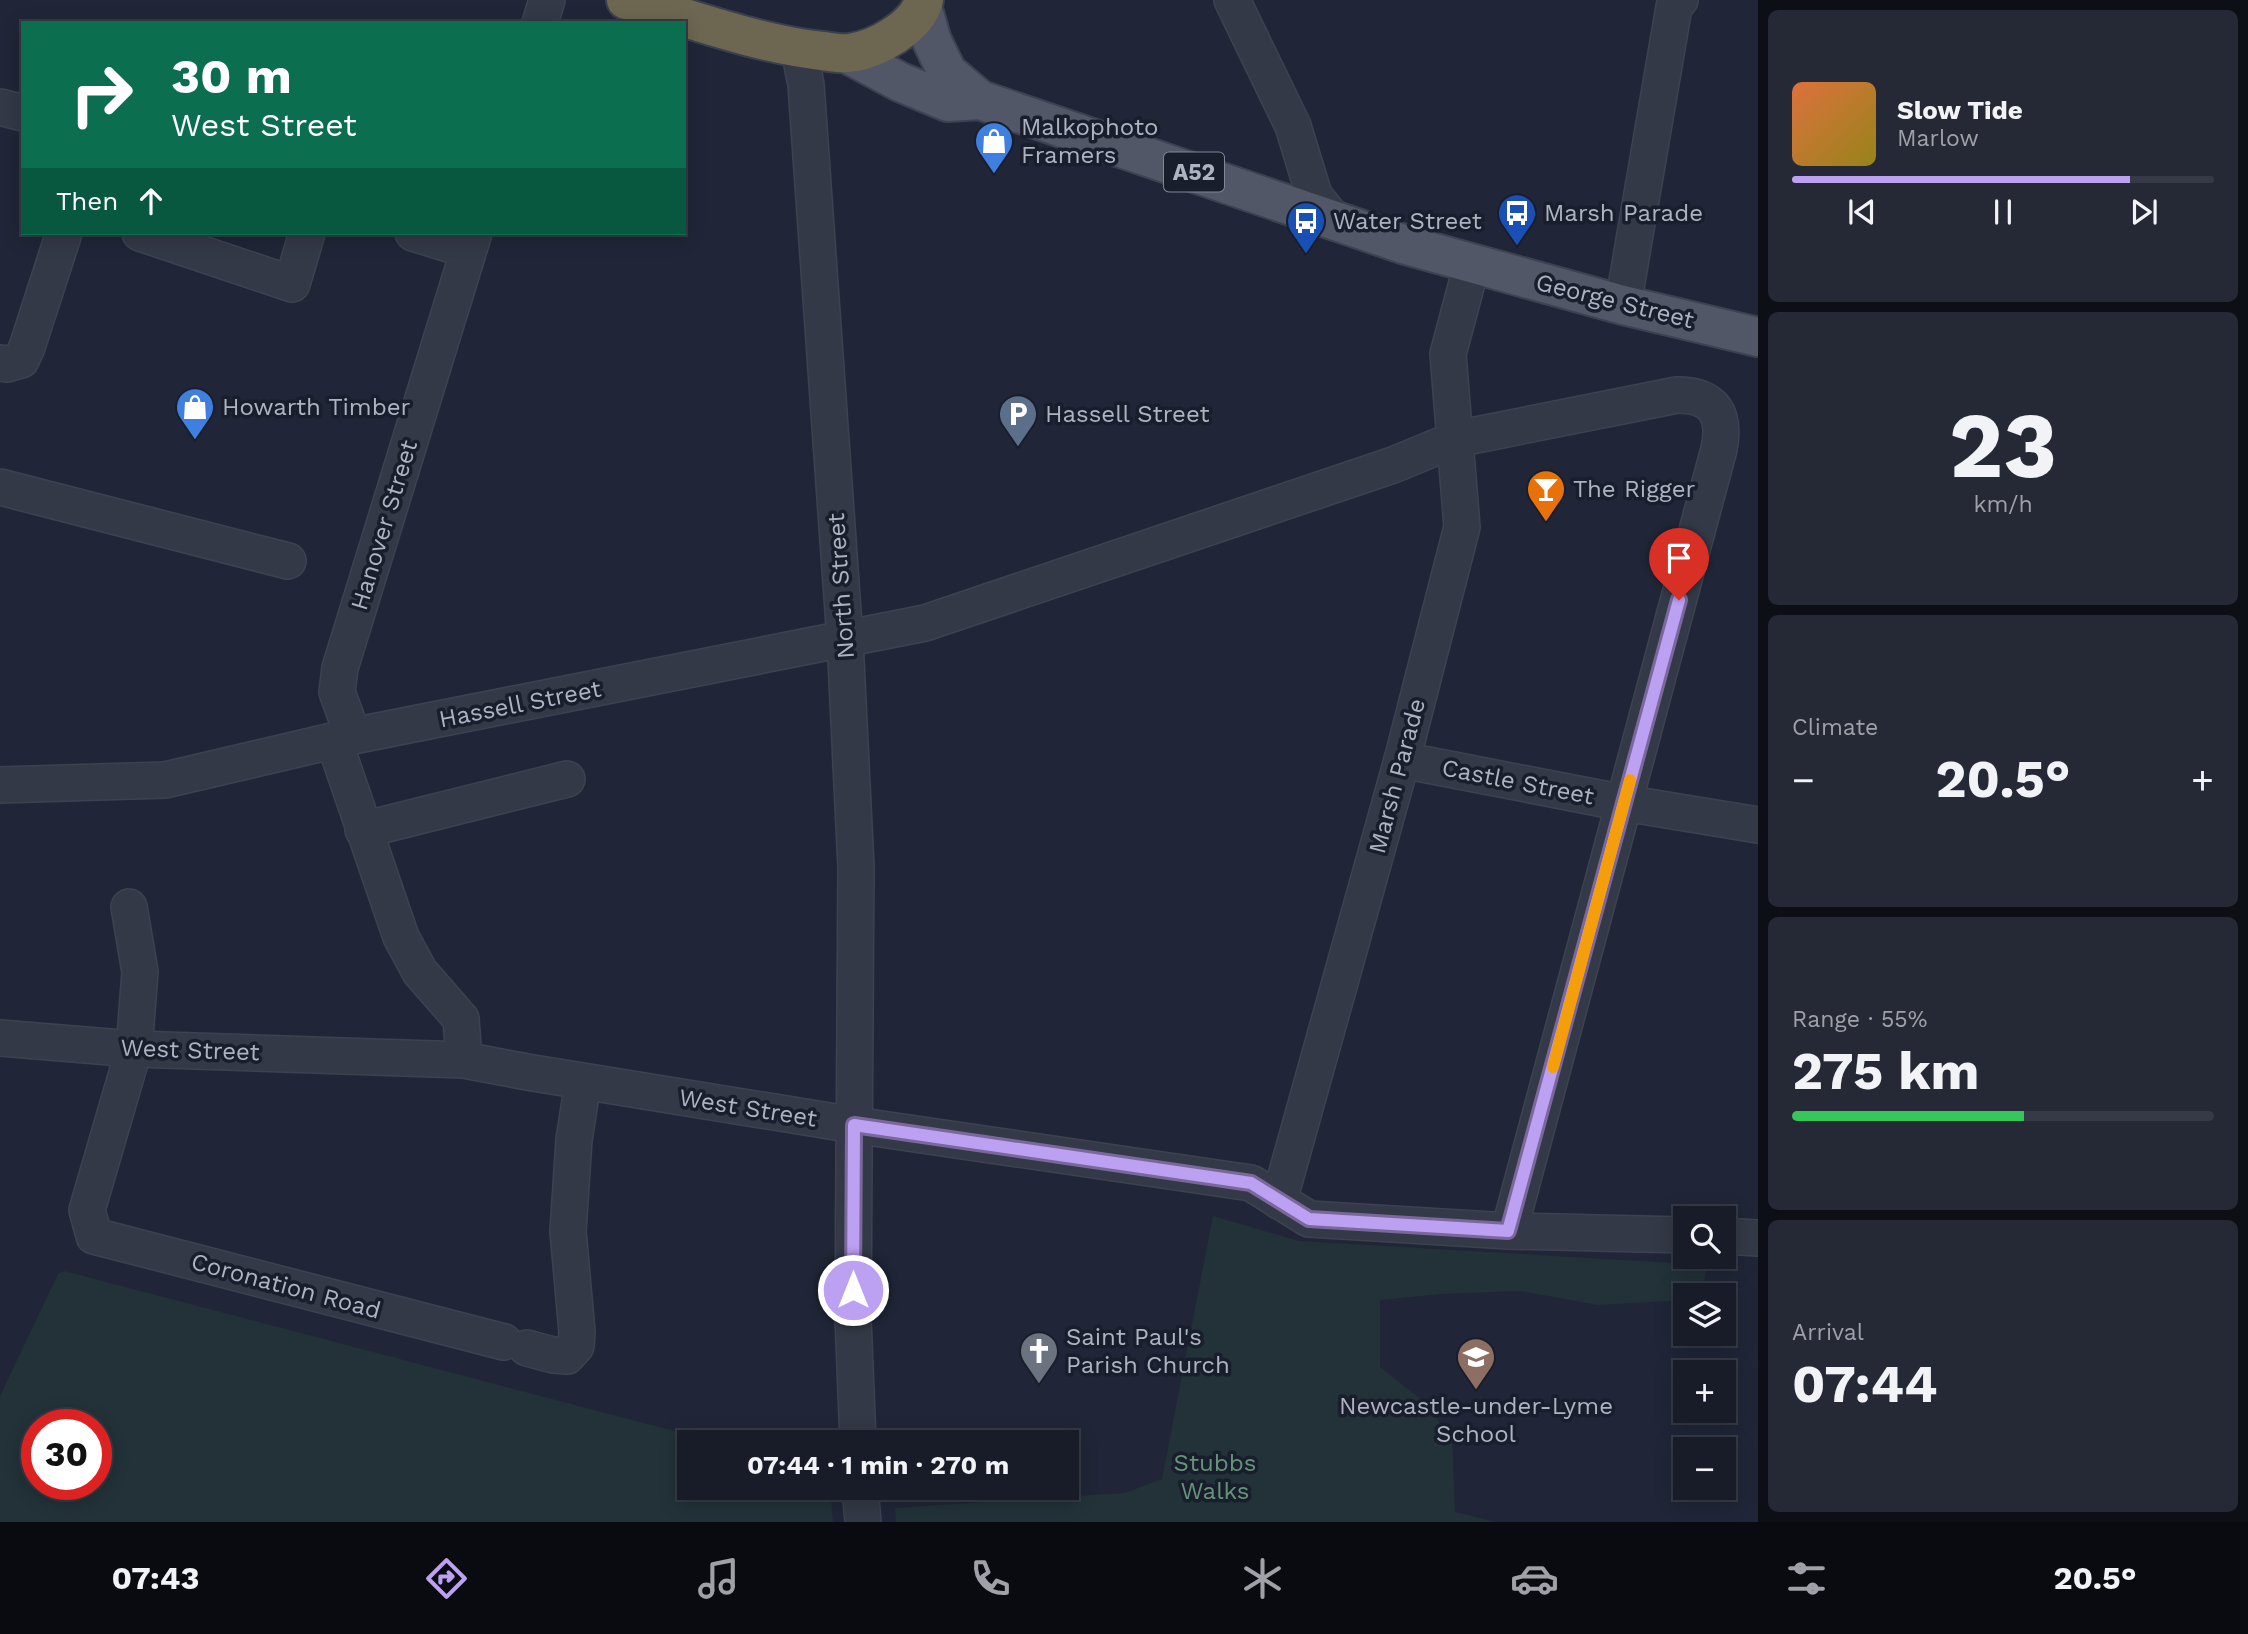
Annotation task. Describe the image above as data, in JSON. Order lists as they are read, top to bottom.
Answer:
{
  "streets": {
    "highway": ["A52"],
    "main road": ["George Street"],
    "street": [
      "Hanover Street",
      "North Street",
      "Hassell Street",
      "Marsh Parade",
      "Castle Street",
      "West Street",
      "Coronation Road"
    ]
  },
  "crossings": [
    ["A52", "George Street"],
    ["A52", "North Street"],
    ["A52", "Marsh Parade"],
    ["George Street", "Marsh Parade"],
    ["Hanover Street", "Hassell Street"],
    ["North Street", "Hassell Street"],
    ["North Street", "West Street"],
    ["Hassell Street", "Marsh Parade"],
    ["Hassell Street", "Castle Street"],
    ["Marsh Parade", "Castle Street"],
    ["Marsh Parade", "West Street"],
    ["West Street", "Coronation Road"]
  ],
  "parks": ["Stubbs Walks"],
  "places": {
    "shop": ["Malkophoto Framers", "Howarth Timber"],
    "bus stop": ["Marsh Parade", "Water Street"],
    "parking": ["Hassell Street"],
    "bar": ["The Rigger"],
    "church": ["Saint Paul's Parish Church"],
    "school or university": ["Newcastle-under-Lyme School"]
  },
  "page": {
    "turn": ["30 m", "West Street"],
    "song": ["Slow Tide", "Marlow"],
    "then": "Then",
    "tile": [
      ["23", "km/h"],
      "Climate",
      ["Range · 55%", "275 km"],
      ["Arrival", "07:44"]
    ],
    "heat": ["−", "20.5°", "+"],
    "map_buttons": ["+", "−"],
    "limit": "30",
    "trip": "07:44 · 1 min · 270 m",
    "tabs": ["07:43", "20.5°"]
  }
}
